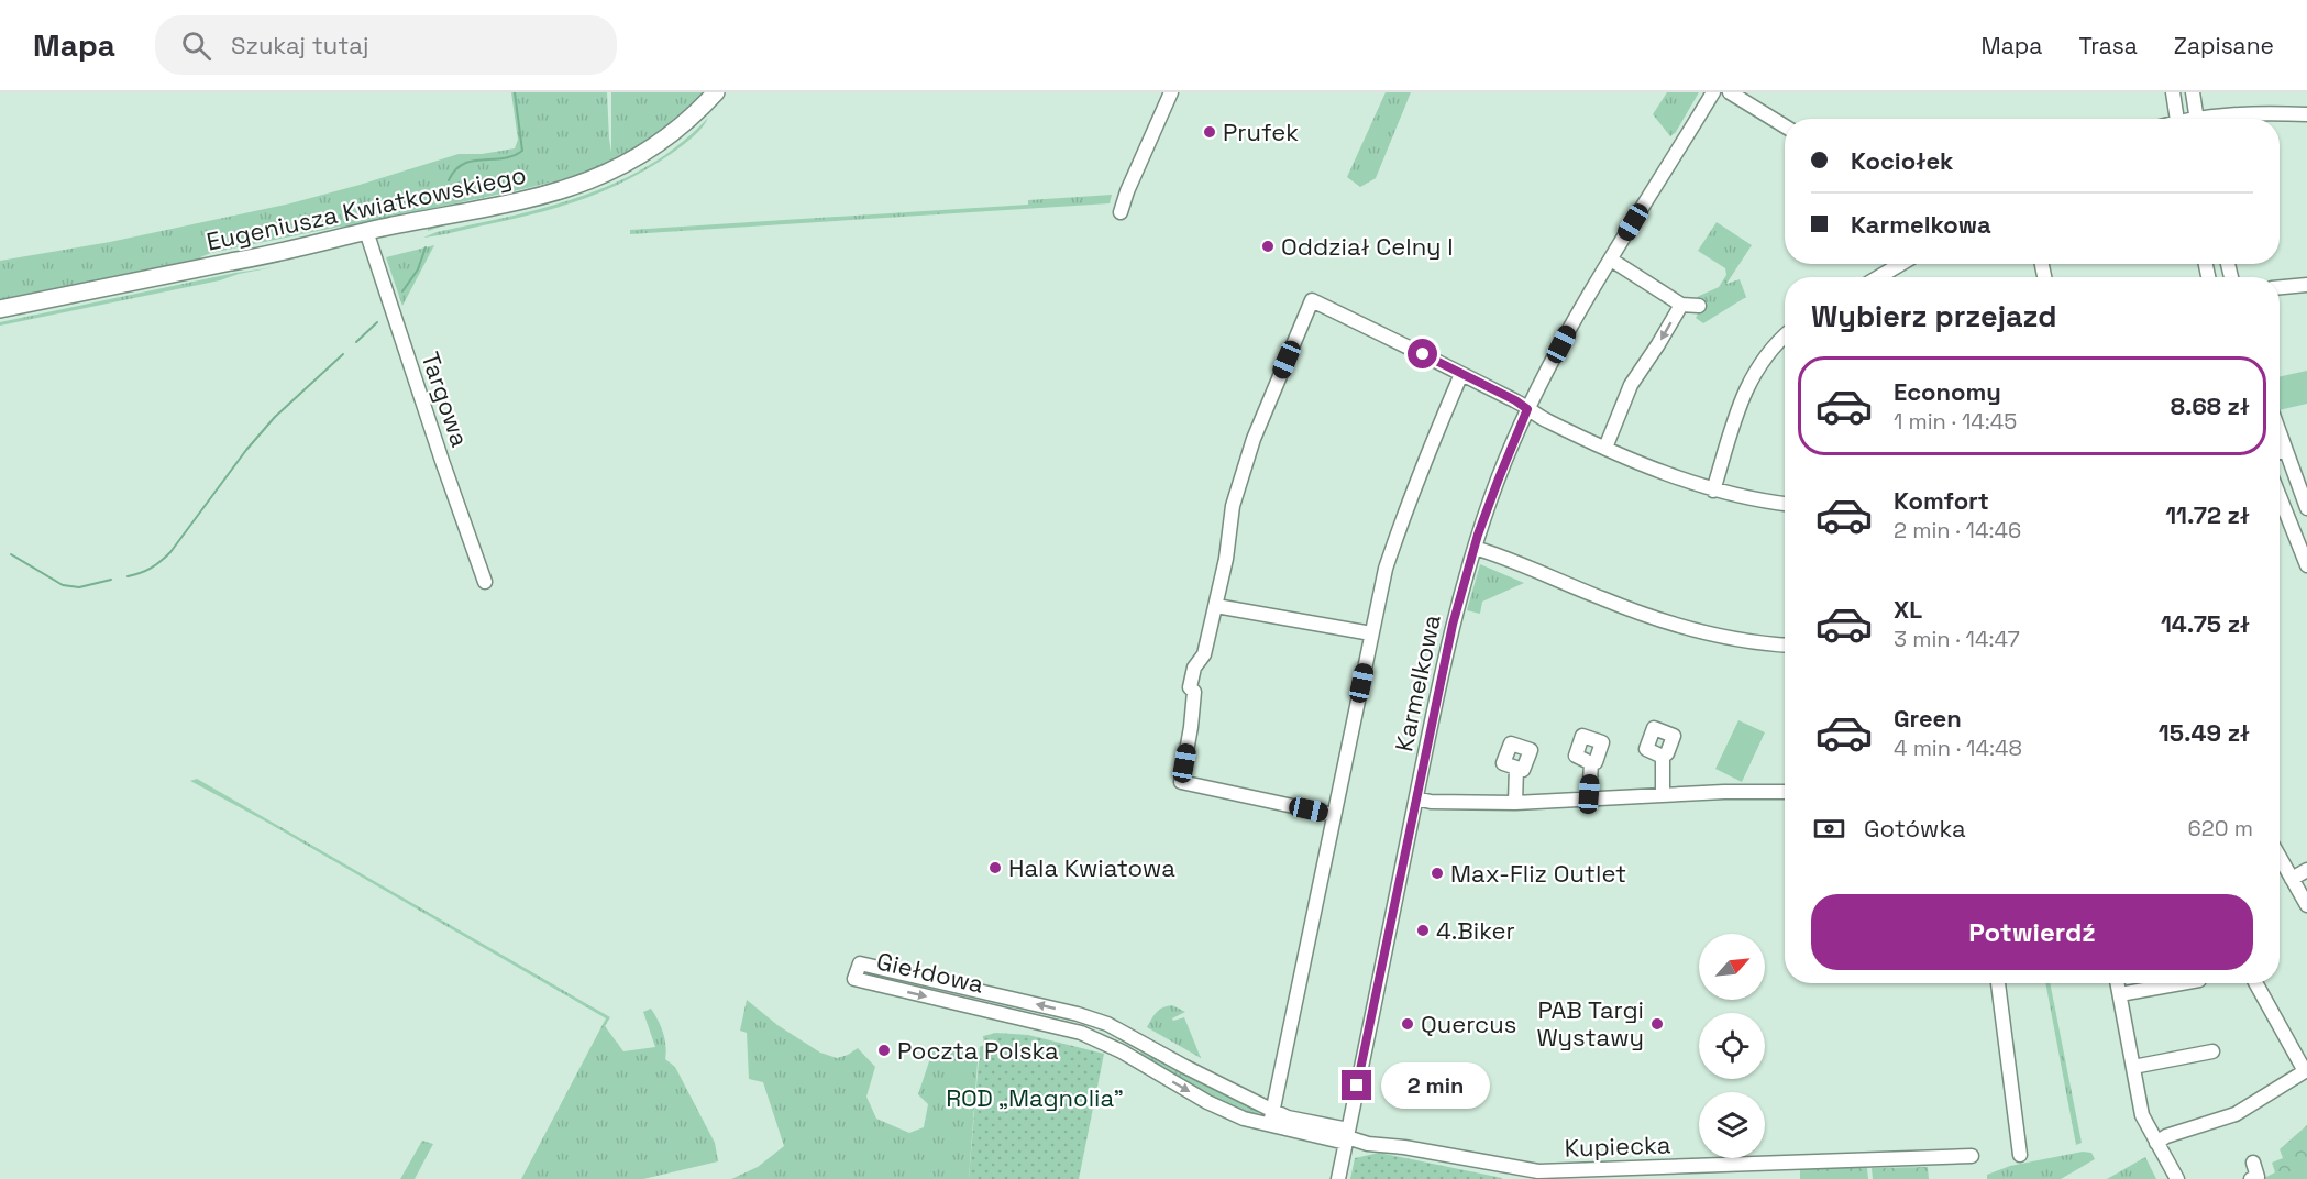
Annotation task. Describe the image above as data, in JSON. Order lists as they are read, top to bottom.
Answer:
{
  "streets": {
    "main road": ["Eugeniusza Kwiatkowskiego"],
    "street": [
      "Targowa",
      "Karmelkowa",
      "Giełdowa",
      "Kupiecka"
    ]
  },
  "crossings": [
    ["Eugeniusza Kwiatkowskiego", "Targowa"],
    ["Karmelkowa", "Giełdowa"],
    ["Karmelkowa", "Kupiecka"],
    ["Giełdowa", "Kupiecka"]
  ],
  "parks": ["ROD „Magnolia”"],
  "places": [
    "Prufek",
    "Oddział Celny I",
    "Hala Kwiatowa",
    "Max-Fliz Outlet",
    "4.Biker",
    "Quercus",
    "PAB Targi Wystawy",
    "Poczta Polska"
  ],
  "north": "top right",
  "page": {
    "header": "Mapa",
    "search": "Szukaj tutaj",
    "nav": ["Mapa", "Trasa", "Zapisane"],
    "banner": ["Kociołek", "Karmelkowa"],
    "heading": "Wybierz przejazd",
    "list": [
      {
        "name": "Economy",
        "note": "1 min · 14:45",
        "value": "8.68 zł"
      },
      {
        "name": "Komfort",
        "note": "2 min · 14:46",
        "value": "11.72 zł"
      },
      {
        "name": "XL",
        "note": "3 min · 14:47",
        "value": "14.75 zł"
      },
      {
        "name": "Green",
        "note": "4 min · 14:48",
        "value": "15.49 zł"
      }
    ],
    "pay": ["Gotówka", "620 m"],
    "buttons": "Potwierdź",
    "bubble": "2 min"
  }
}
